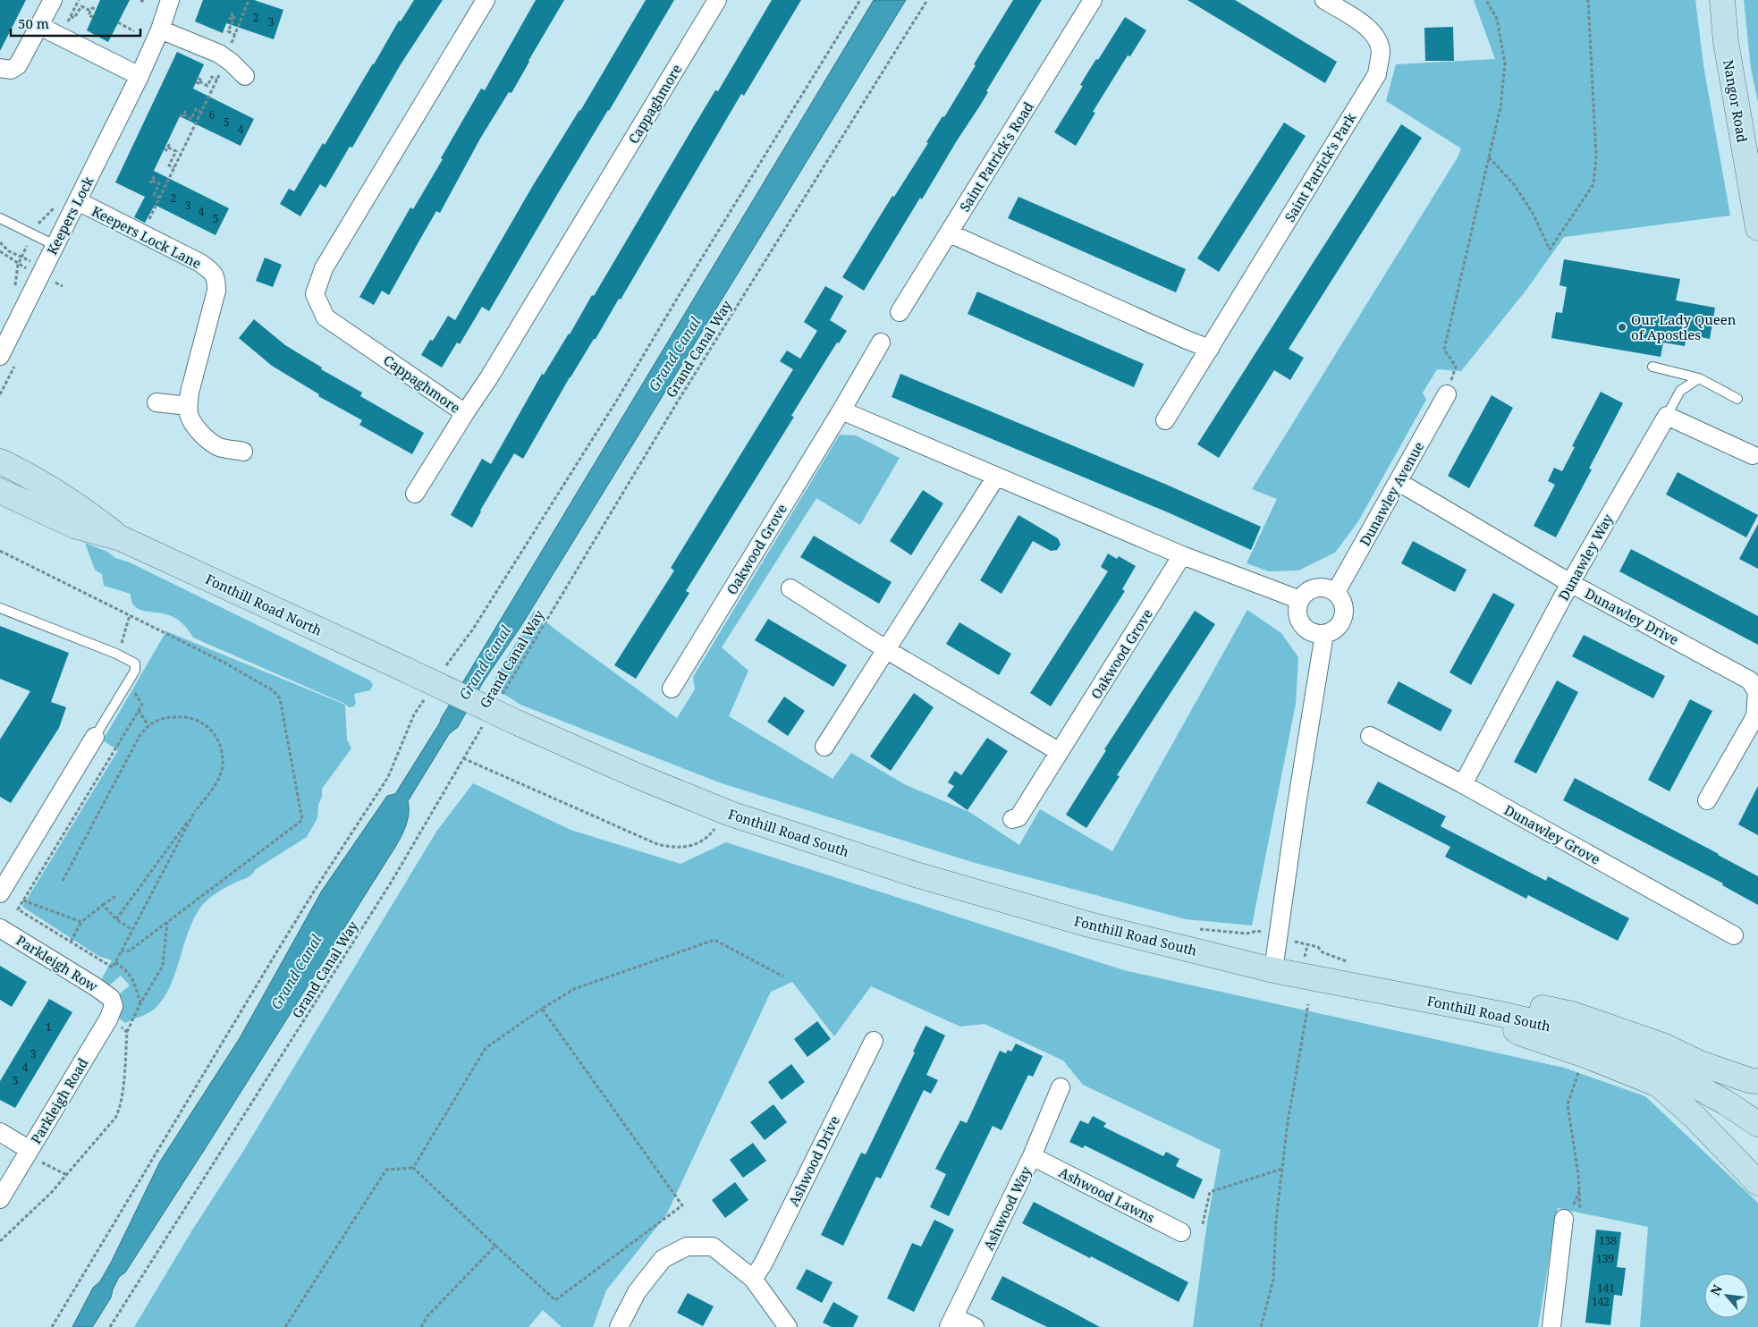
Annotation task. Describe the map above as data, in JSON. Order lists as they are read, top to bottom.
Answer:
{
  "streets": {
    "main road": ["Nangor Road", "Fonthill Road North", "Fonthill Road South"],
    "street": [
      "Cappaghmore",
      "Saint Patrick's Road",
      "Saint Patrick's Park",
      "Keepers Lock",
      "Keepers Lock Lane",
      "Dunawley Avenue",
      "Oakwood Grove",
      "Dunawley Way",
      "Dunawley Drive",
      "Dunawley Grove",
      "Parkleigh Row",
      "Parkleigh Road",
      "Ashwood Drive",
      "Ashwood Lawns",
      "Ashwood Way"
    ],
    "path": ["Grand Canal Way"]
  },
  "crossings": [
    ["Keepers Lock", "Keepers Lock Lane"],
    ["Dunawley Avenue", "Dunawley Drive"],
    ["Dunawley Way", "Dunawley Drive"],
    ["Dunawley Way", "Dunawley Grove"],
    ["Fonthill Road North", "Fonthill Road South"],
    ["Parkleigh Row", "Parkleigh Road"],
    ["Ashwood Lawns", "Ashwood Way"]
  ],
  "water": ["Grand Canal"],
  "places": ["Our Lady Queen of Apostles"],
  "house_numbers": [
    "2",
    "3",
    "6",
    "5",
    "4",
    "2",
    "3",
    "4",
    "5",
    "1",
    "3",
    "4",
    "5",
    "138",
    "139",
    "141",
    "142"
  ],
  "scale_bar": "50 m",
  "north": "top left"
}
